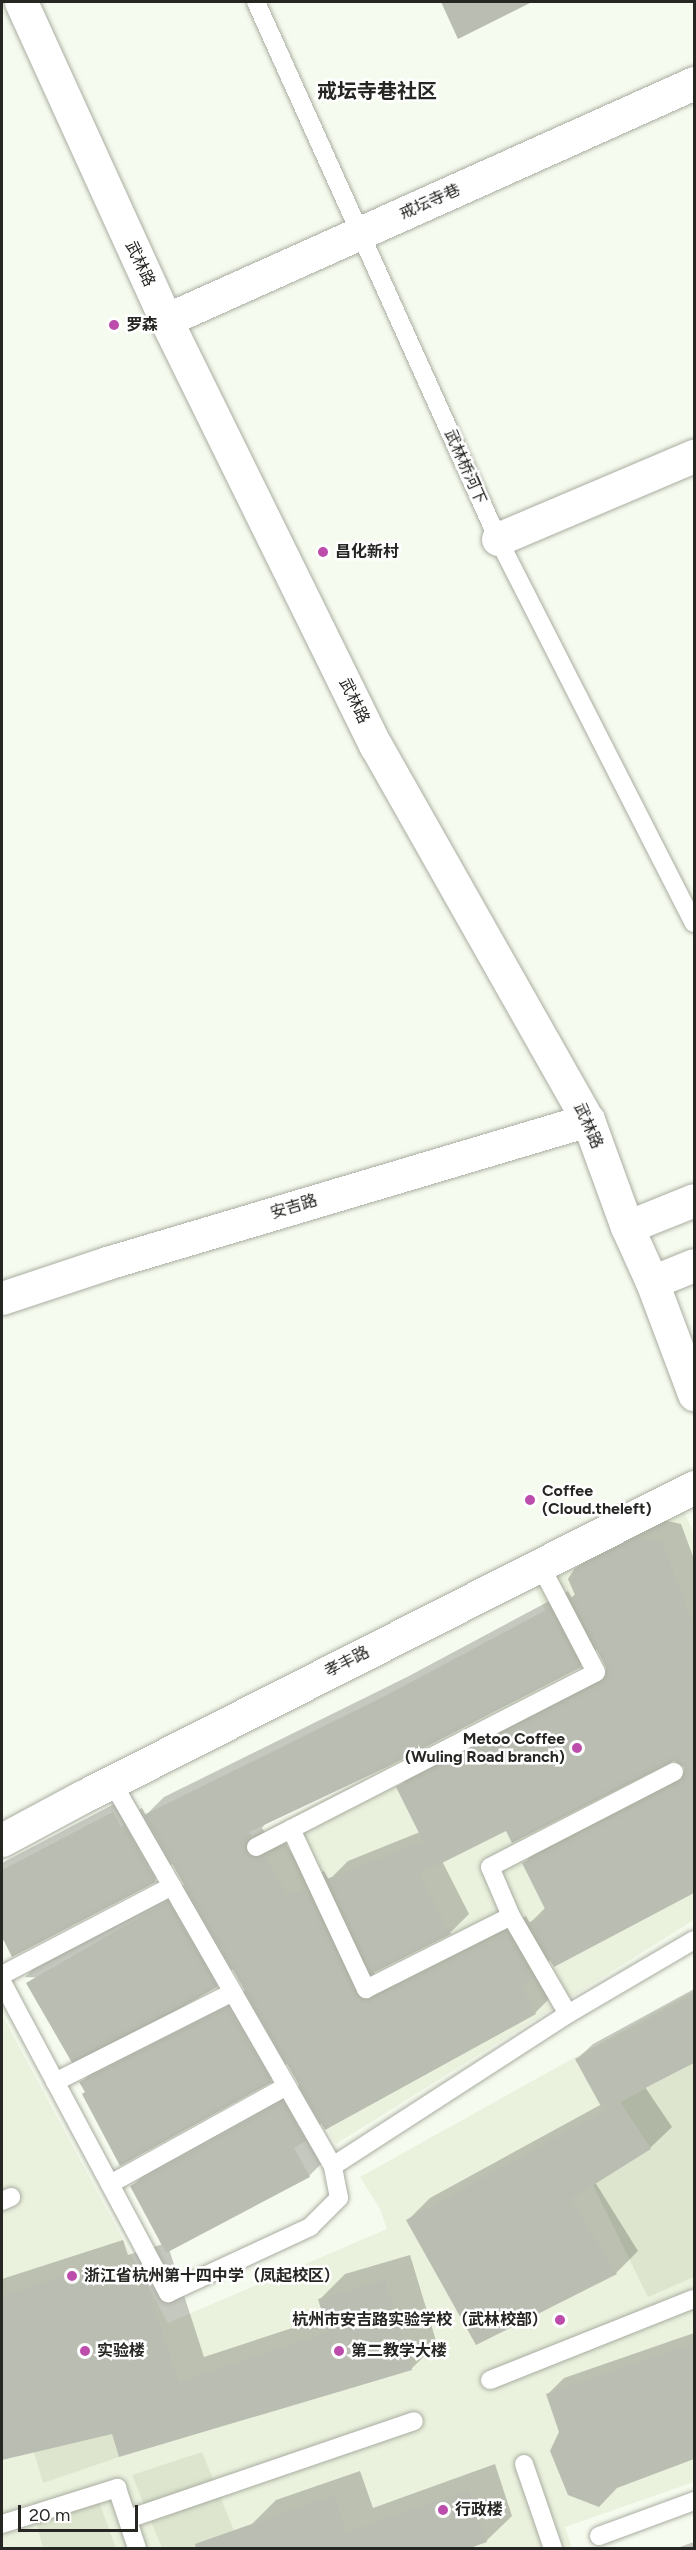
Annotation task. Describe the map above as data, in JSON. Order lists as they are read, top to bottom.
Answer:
{
  "streets": {
    "street": [
      "戒坛寺巷",
      "武林路",
      "安吉路",
      "孝丰路"
    ],
    "lane": ["武林桥河下"]
  },
  "crossings": [
    ["戒坛寺巷", "武林路"],
    ["戒坛寺巷", "武林桥河下"],
    ["武林路", "安吉路"]
  ],
  "districts": ["戒坛寺巷社区"],
  "places": [
    "罗森",
    "昌化新村",
    "Coffee (Cloud.theleft)",
    "Metoo Coffee (Wuling Road branch)",
    "浙江省杭州第十四中学（凤起校区）",
    "杭州市安吉路实验学校（武林校部）",
    "实验楼",
    "第二教学大楼",
    "行政楼"
  ],
  "scale_bar": "20 m"
}
